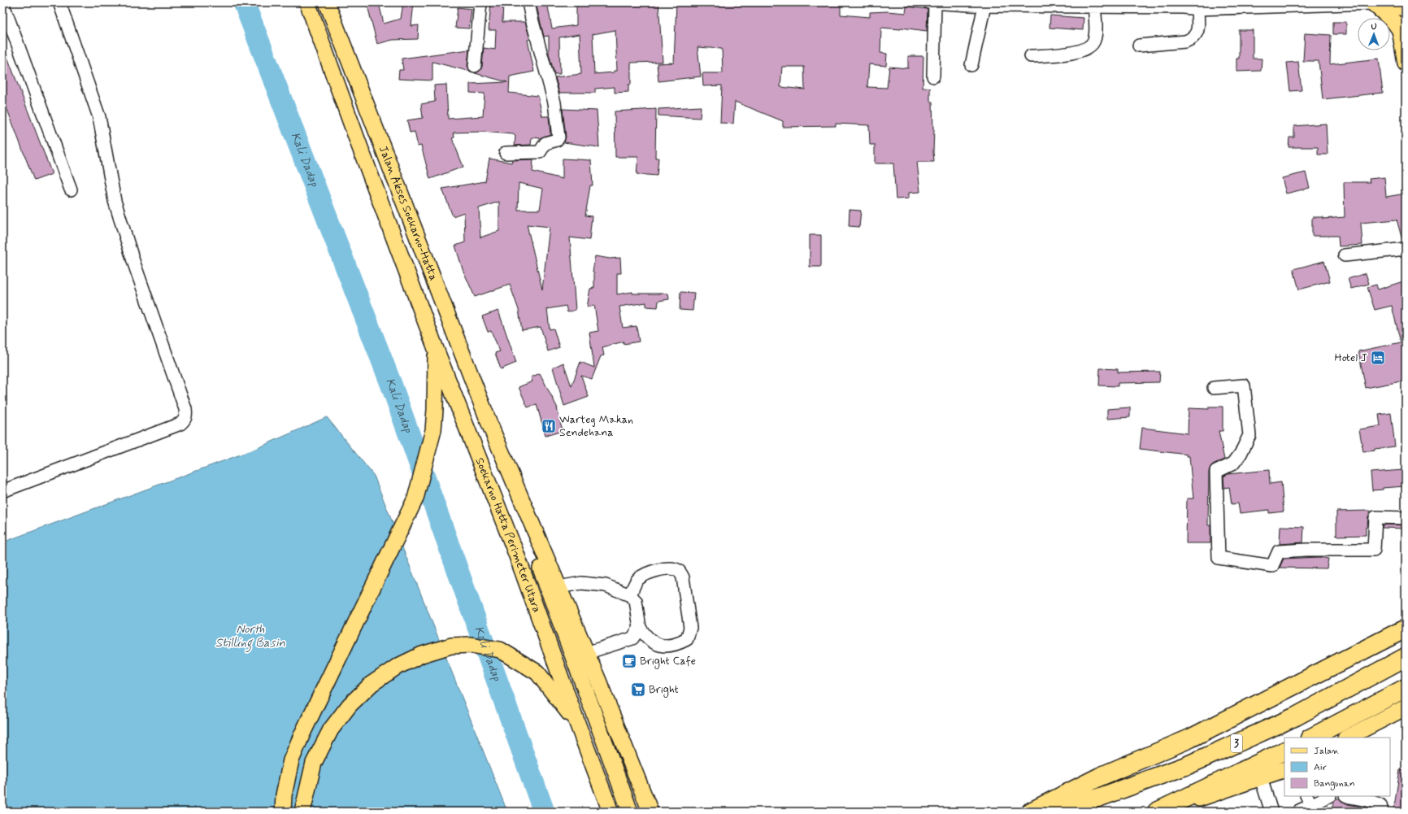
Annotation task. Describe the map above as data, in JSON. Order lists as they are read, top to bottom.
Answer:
{
  "streets": {
    "highway": ["3"],
    "main road": ["Jalan Akses Soekarno-Hatta", "Soekarno Hatta Perimeter Utara"]
  },
  "crossings": [
    ["Jalan Akses Soekarno-Hatta", "Soekarno Hatta Perimeter Utara"]
  ],
  "water": ["Kali Dadap", "North Stilling Basin"],
  "places": {
    "hotel": ["Hotel J"],
    "restaurant": ["Warteg Makan Sendehana"],
    "cafe": ["Bright Cafe"],
    "supermarket": ["Bright"]
  },
  "legend": ["Jalan", "Air", "Bangunan"],
  "north": "top"
}
